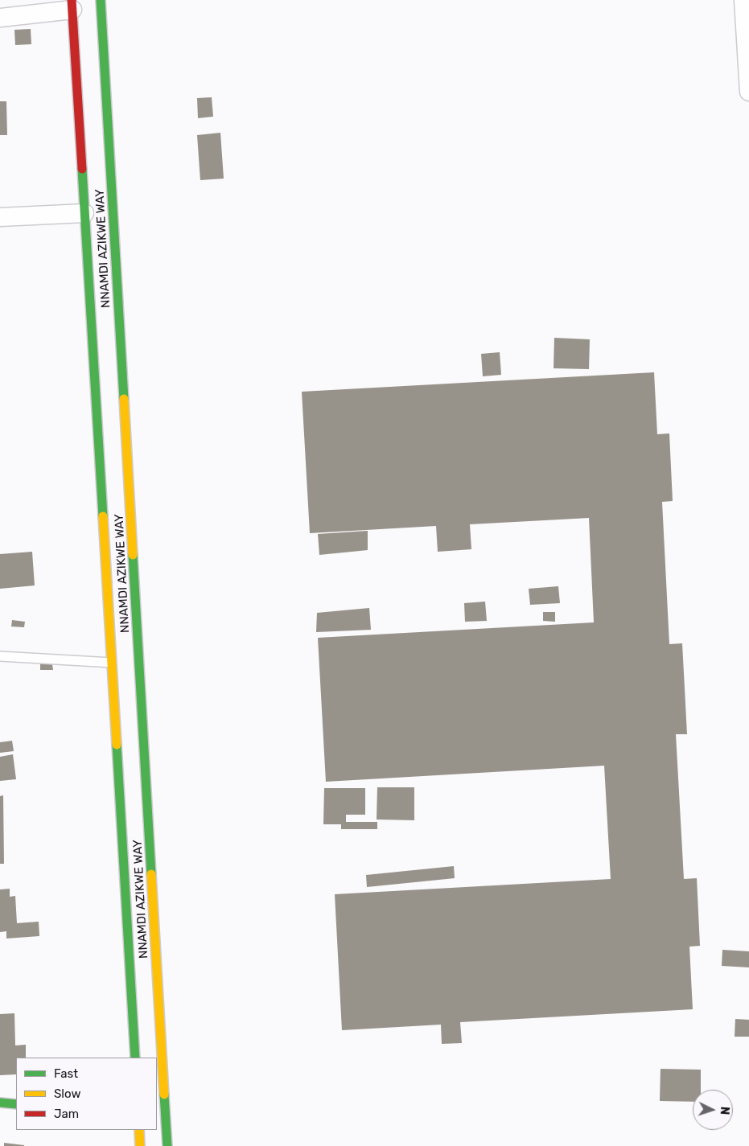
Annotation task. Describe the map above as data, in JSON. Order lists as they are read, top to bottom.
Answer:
{
  "streets": {
    "main road": ["NNAMDI AZIKWE WAY"]
  },
  "legend": ["Fast", "Slow", "Jam"],
  "north": "right"
}
